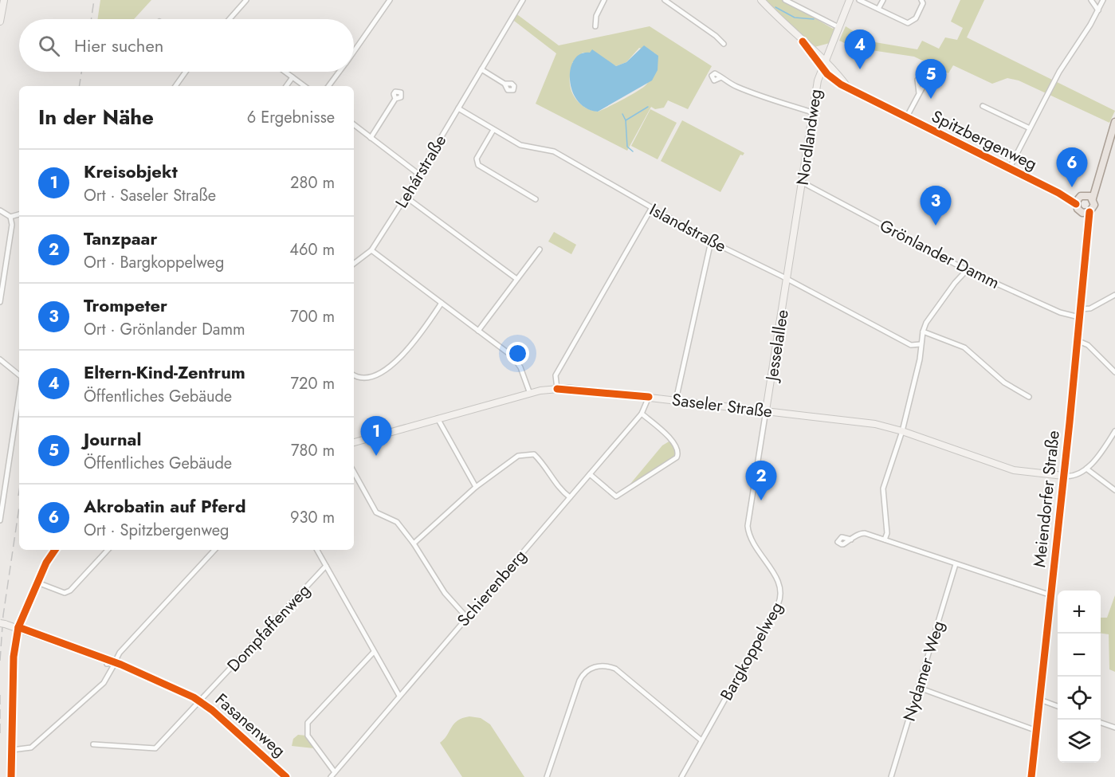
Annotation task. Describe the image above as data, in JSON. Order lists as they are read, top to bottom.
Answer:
{
  "streets": {
    "main road": ["Meiendorfer Straße"],
    "street": [
      "Nordlandweg",
      "Spitzbergenweg",
      "Lehárstraße",
      "Islandstraße",
      "Grönlander Damm",
      "Jesselallee",
      "Saseler Straße",
      "Schierenberg",
      "Dompfaffenweg",
      "Bargkoppelweg",
      "Nydamer Weg",
      "Fasanenweg"
    ]
  },
  "crossings": [
    ["Nordlandweg", "Spitzbergenweg"],
    ["Nordlandweg", "Islandstraße"],
    ["Nordlandweg", "Grönlander Damm"],
    ["Nordlandweg", "Jesselallee"],
    ["Lehárstraße", "Islandstraße"],
    ["Islandstraße", "Jesselallee"],
    ["Grönlander Damm", "Meiendorfer Straße"],
    ["Jesselallee", "Saseler Straße"],
    ["Jesselallee", "Bargkoppelweg"],
    ["Saseler Straße", "Meiendorfer Straße"],
    ["Saseler Straße", "Schierenberg"],
    ["Saseler Straße", "Bargkoppelweg"],
    ["Dompfaffenweg", "Fasanenweg"]
  ],
  "page": {
    "search": "Hier suchen",
    "pins": [
      "4",
      "5",
      "6",
      "3",
      "1",
      "2"
    ],
    "heading": ["In der Nähe", "6 Ergebnisse"],
    "list": [
      {
        "mark": "1",
        "name": "Kreisobjekt",
        "note": "Ort · Saseler Straße",
        "value": "280 m"
      },
      {
        "mark": "2",
        "name": "Tanzpaar",
        "note": "Ort · Bargkoppelweg",
        "value": "460 m"
      },
      {
        "mark": "3",
        "name": "Trompeter",
        "note": "Ort · Grönlander Damm",
        "value": "700 m"
      },
      {
        "mark": "4",
        "name": "Eltern-Kind-Zentrum",
        "note": "Öffentliches Gebäude",
        "value": "720 m"
      },
      {
        "mark": "5",
        "name": "Journal",
        "note": "Öffentliches Gebäude",
        "value": "780 m"
      },
      {
        "mark": "6",
        "name": "Akrobatin auf Pferd",
        "note": "Ort · Spitzbergenweg",
        "value": "930 m"
      }
    ],
    "map_buttons": ["+", "−"]
  }
}
